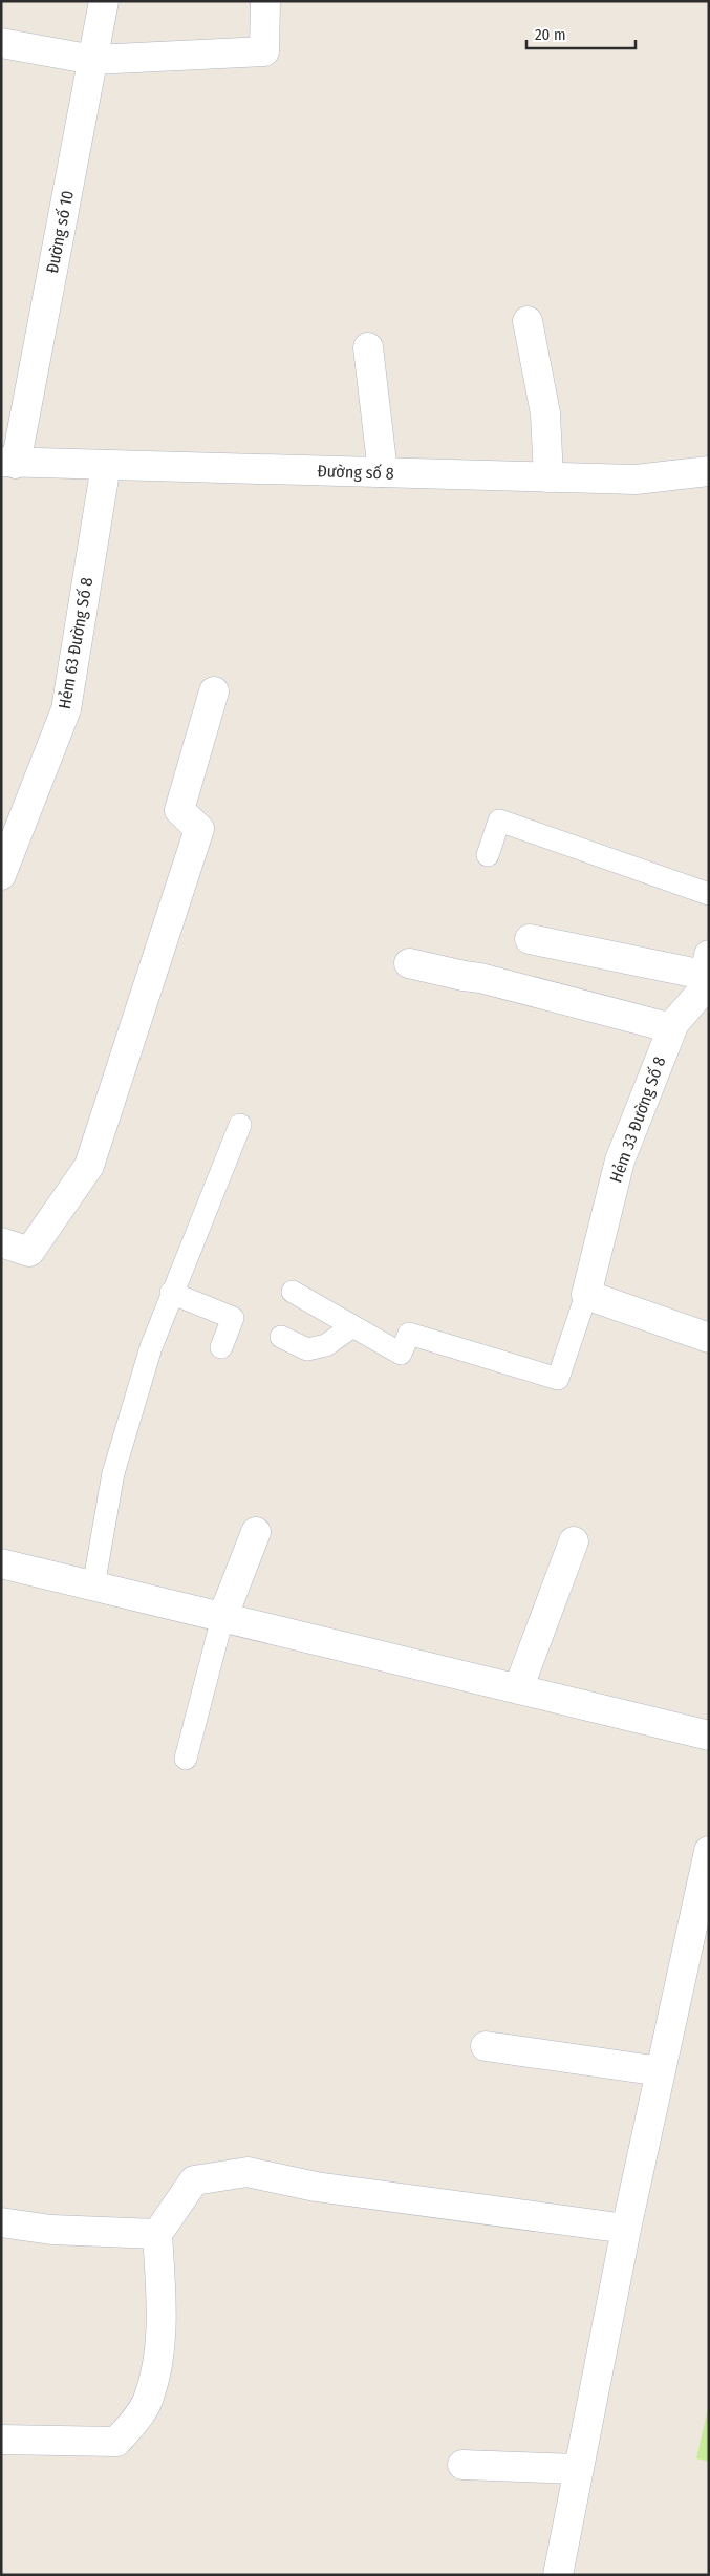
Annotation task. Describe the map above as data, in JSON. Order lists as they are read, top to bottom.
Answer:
{
  "streets": {
    "street": [
      "Đường số 10",
      "Đường số 8",
      "Hẻm 63 Đường Số 8",
      "Hẻm 33 Đường Số 8"
    ]
  },
  "crossings": [
    ["Đường số 10", "Đường số 8"],
    ["Đường số 8", "Hẻm 63 Đường Số 8"]
  ],
  "scale_bar": "20 m"
}
